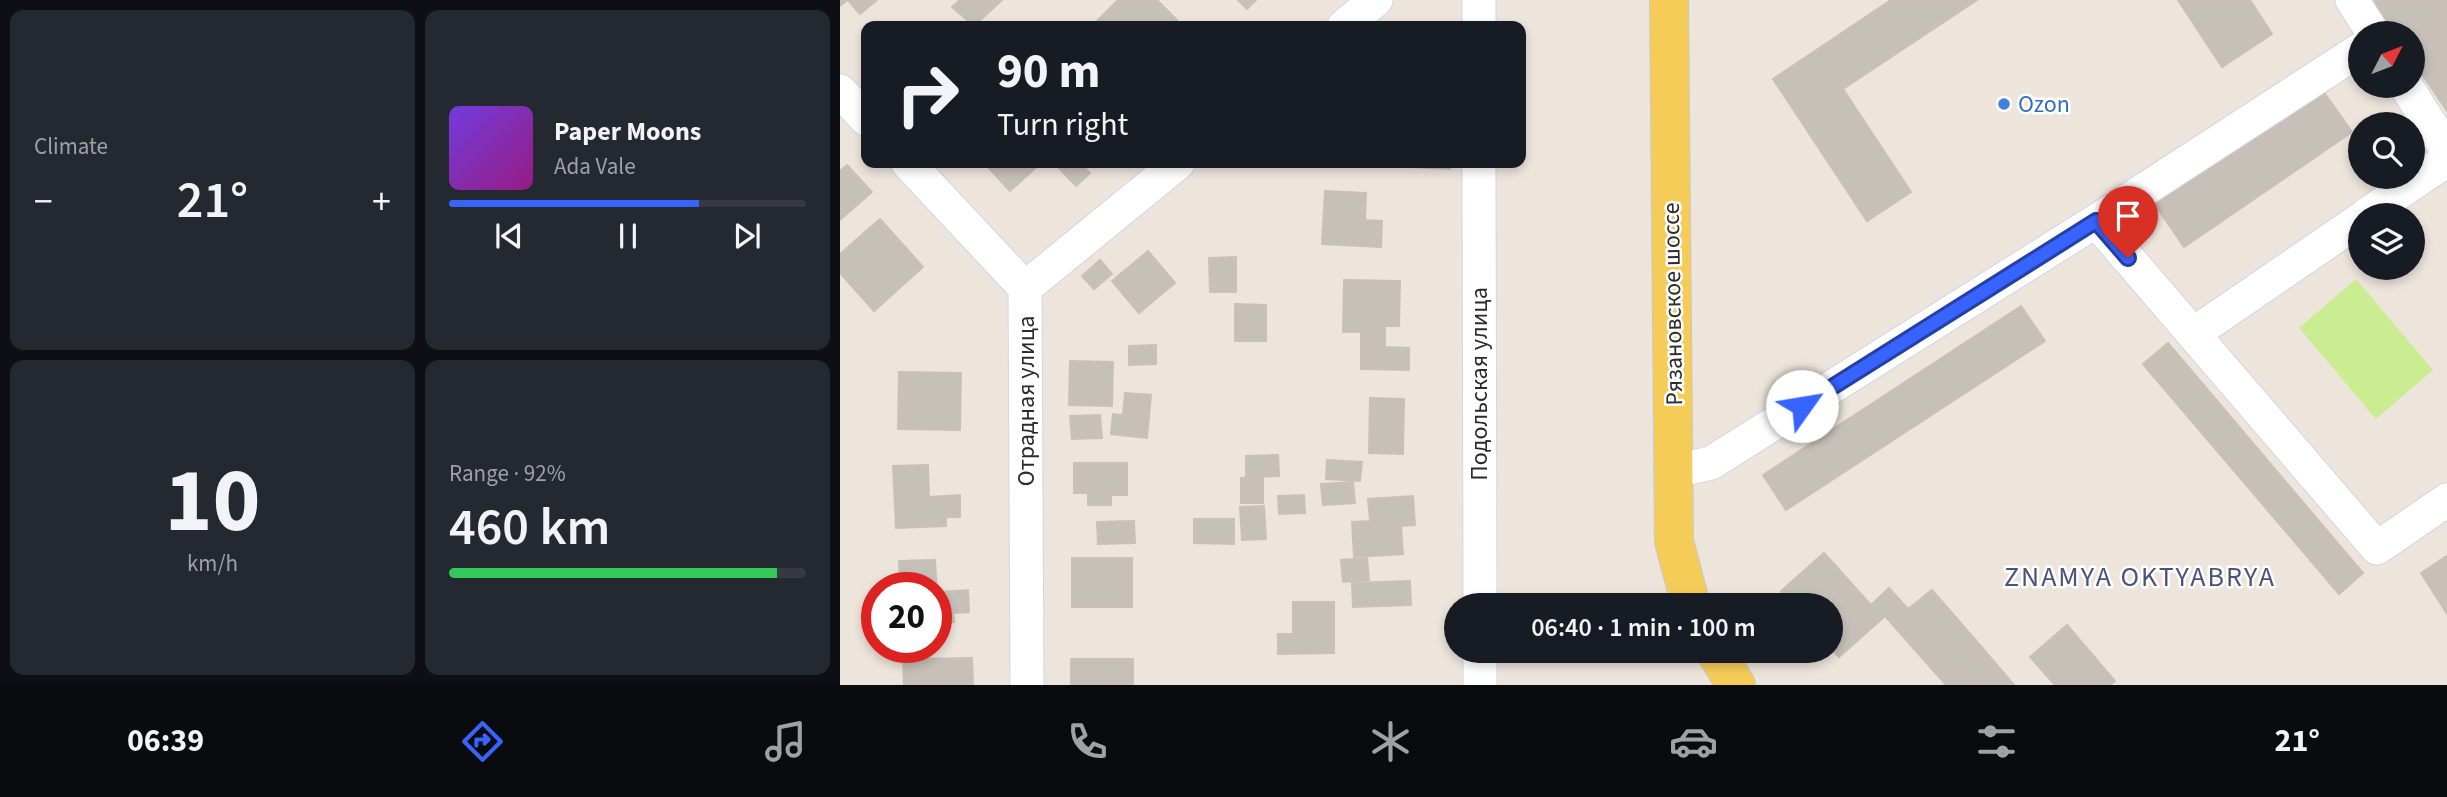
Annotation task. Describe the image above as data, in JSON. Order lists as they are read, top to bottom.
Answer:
{
  "streets": {
    "main road": ["Рязановское шоссе"],
    "street": ["Подольская улица", "Отрадная улица"]
  },
  "districts": ["ZNAMYA OKTYABRYA"],
  "places": ["Ozon"],
  "north": "top right",
  "page": {
    "tile": [
      "Climate",
      ["10", "km/h"],
      ["Range · 92%", "460 km"]
    ],
    "turn": ["90 m", "Turn right"],
    "song": ["Paper Moons", "Ada Vale"],
    "heat": ["−", "21°", "+"],
    "limit": "20",
    "trip": "06:40 · 1 min · 100 m",
    "tabs": ["06:39", "21°"]
  }
}
